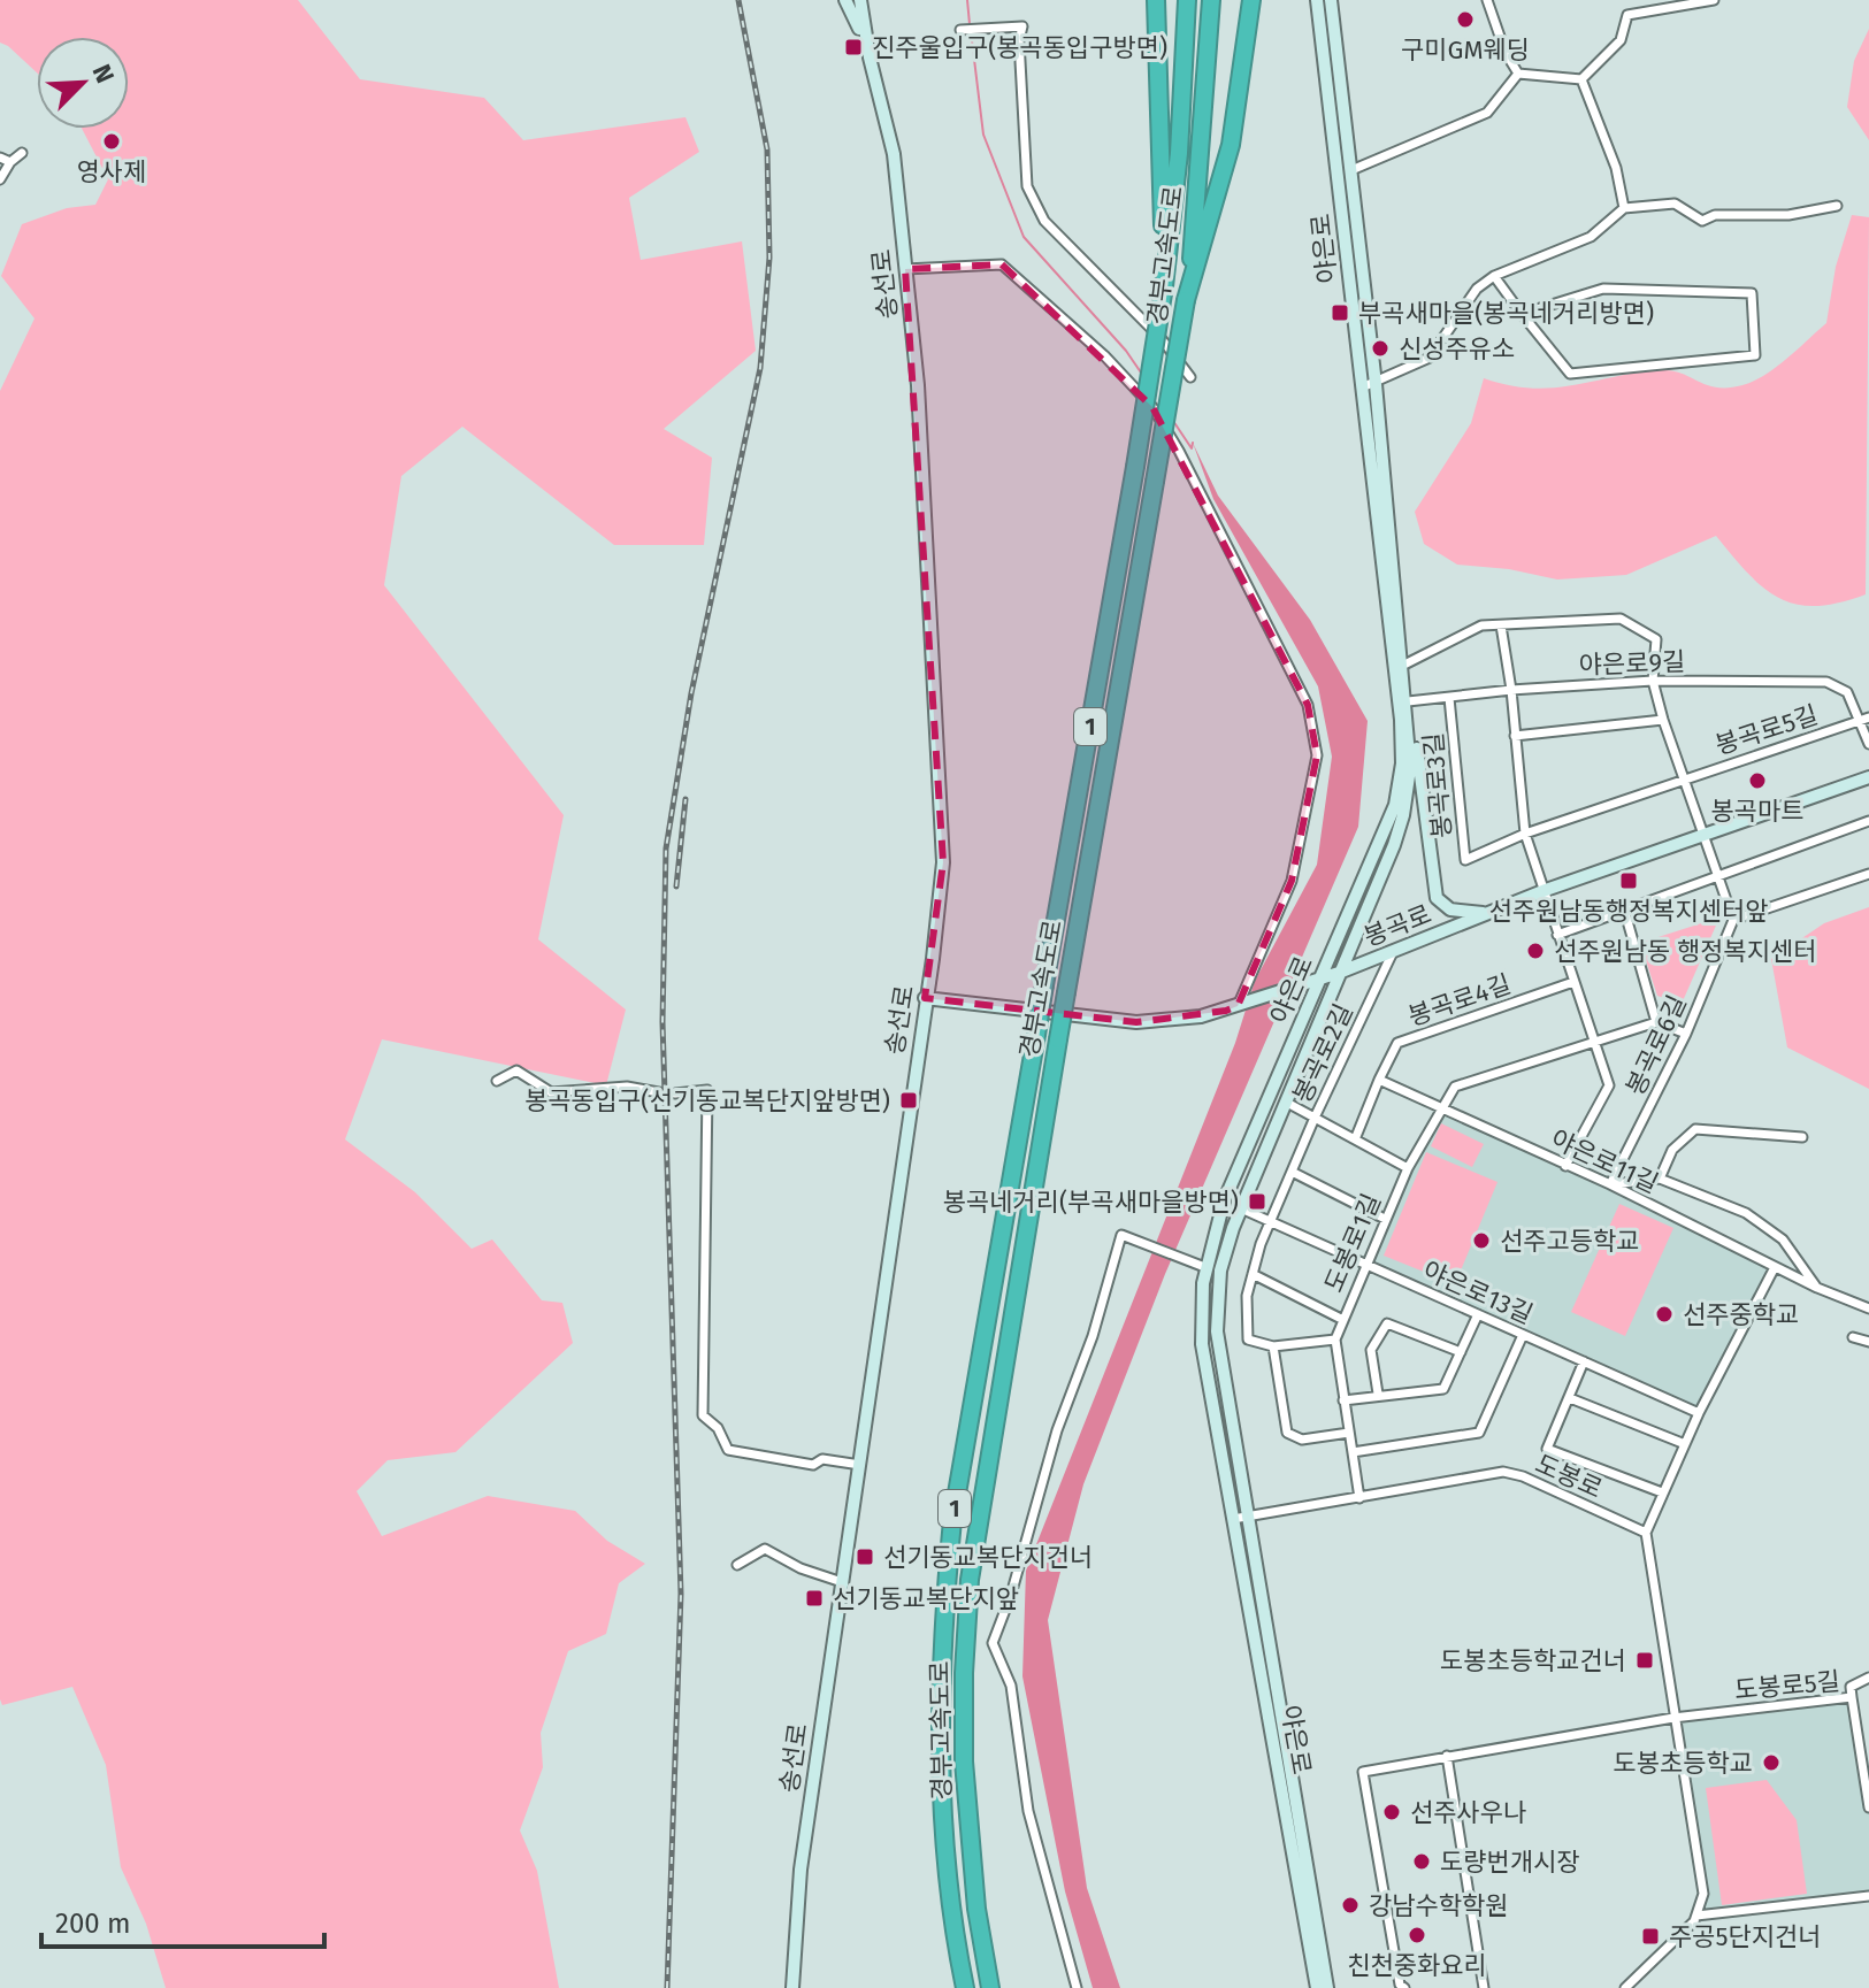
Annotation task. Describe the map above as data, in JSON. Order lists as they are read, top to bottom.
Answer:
{
  "streets": {
    "highway": ["경부고속도로", "1"],
    "street": [
      "야은로",
      "송선로",
      "야은로9길",
      "봉곡로5길",
      "봉곡로3길",
      "봉곡로",
      "봉곡로4길",
      "봉곡로6길",
      "봉곡로2길",
      "야은로11길",
      "도봉로1길",
      "야은로13길",
      "도봉로",
      "도봉로5길"
    ]
  },
  "crossings": [
    ["야은로", "야은로9길"],
    ["야은로", "봉곡로"],
    ["야은로", "야은로13길"],
    ["야은로", "도봉로"],
    ["송선로", "봉곡로"],
    ["야은로9길", "봉곡로5길"],
    ["야은로9길", "봉곡로3길"],
    ["봉곡로5길", "봉곡로3길"],
    ["봉곡로", "봉곡로2길"],
    ["봉곡로4길", "야은로11길"],
    ["봉곡로6길", "야은로11길"],
    ["봉곡로2길", "야은로13길"],
    ["야은로11길", "도봉로1길"],
    ["도봉로1길", "야은로13길"],
    ["도봉로1길", "도봉로"]
  ],
  "places": {
    "other": [
      "구미GM웨딩",
      "영사제",
      "신성주유소",
      "봉곡마트",
      "선주원남동 행정복지센터",
      "선주고등학교",
      "선주중학교",
      "도봉초등학교",
      "선주사우나",
      "도량번개시장",
      "강남수학학원",
      "친천중화요리"
    ],
    "transit": [
      "진주울입구(봉곡동입구방면)",
      "부곡새마을(봉곡네거리방면)",
      "선주원남동행정복지센터앞",
      "봉곡동입구(선기동교복단지앞방면)",
      "봉곡네거리(부곡새마을방면)",
      "선기동교복단지건너",
      "선기동교복단지앞",
      "도봉초등학교건너",
      "주공5단지건너"
    ]
  },
  "scale_bar": "200 m",
  "north": "top right"
}
